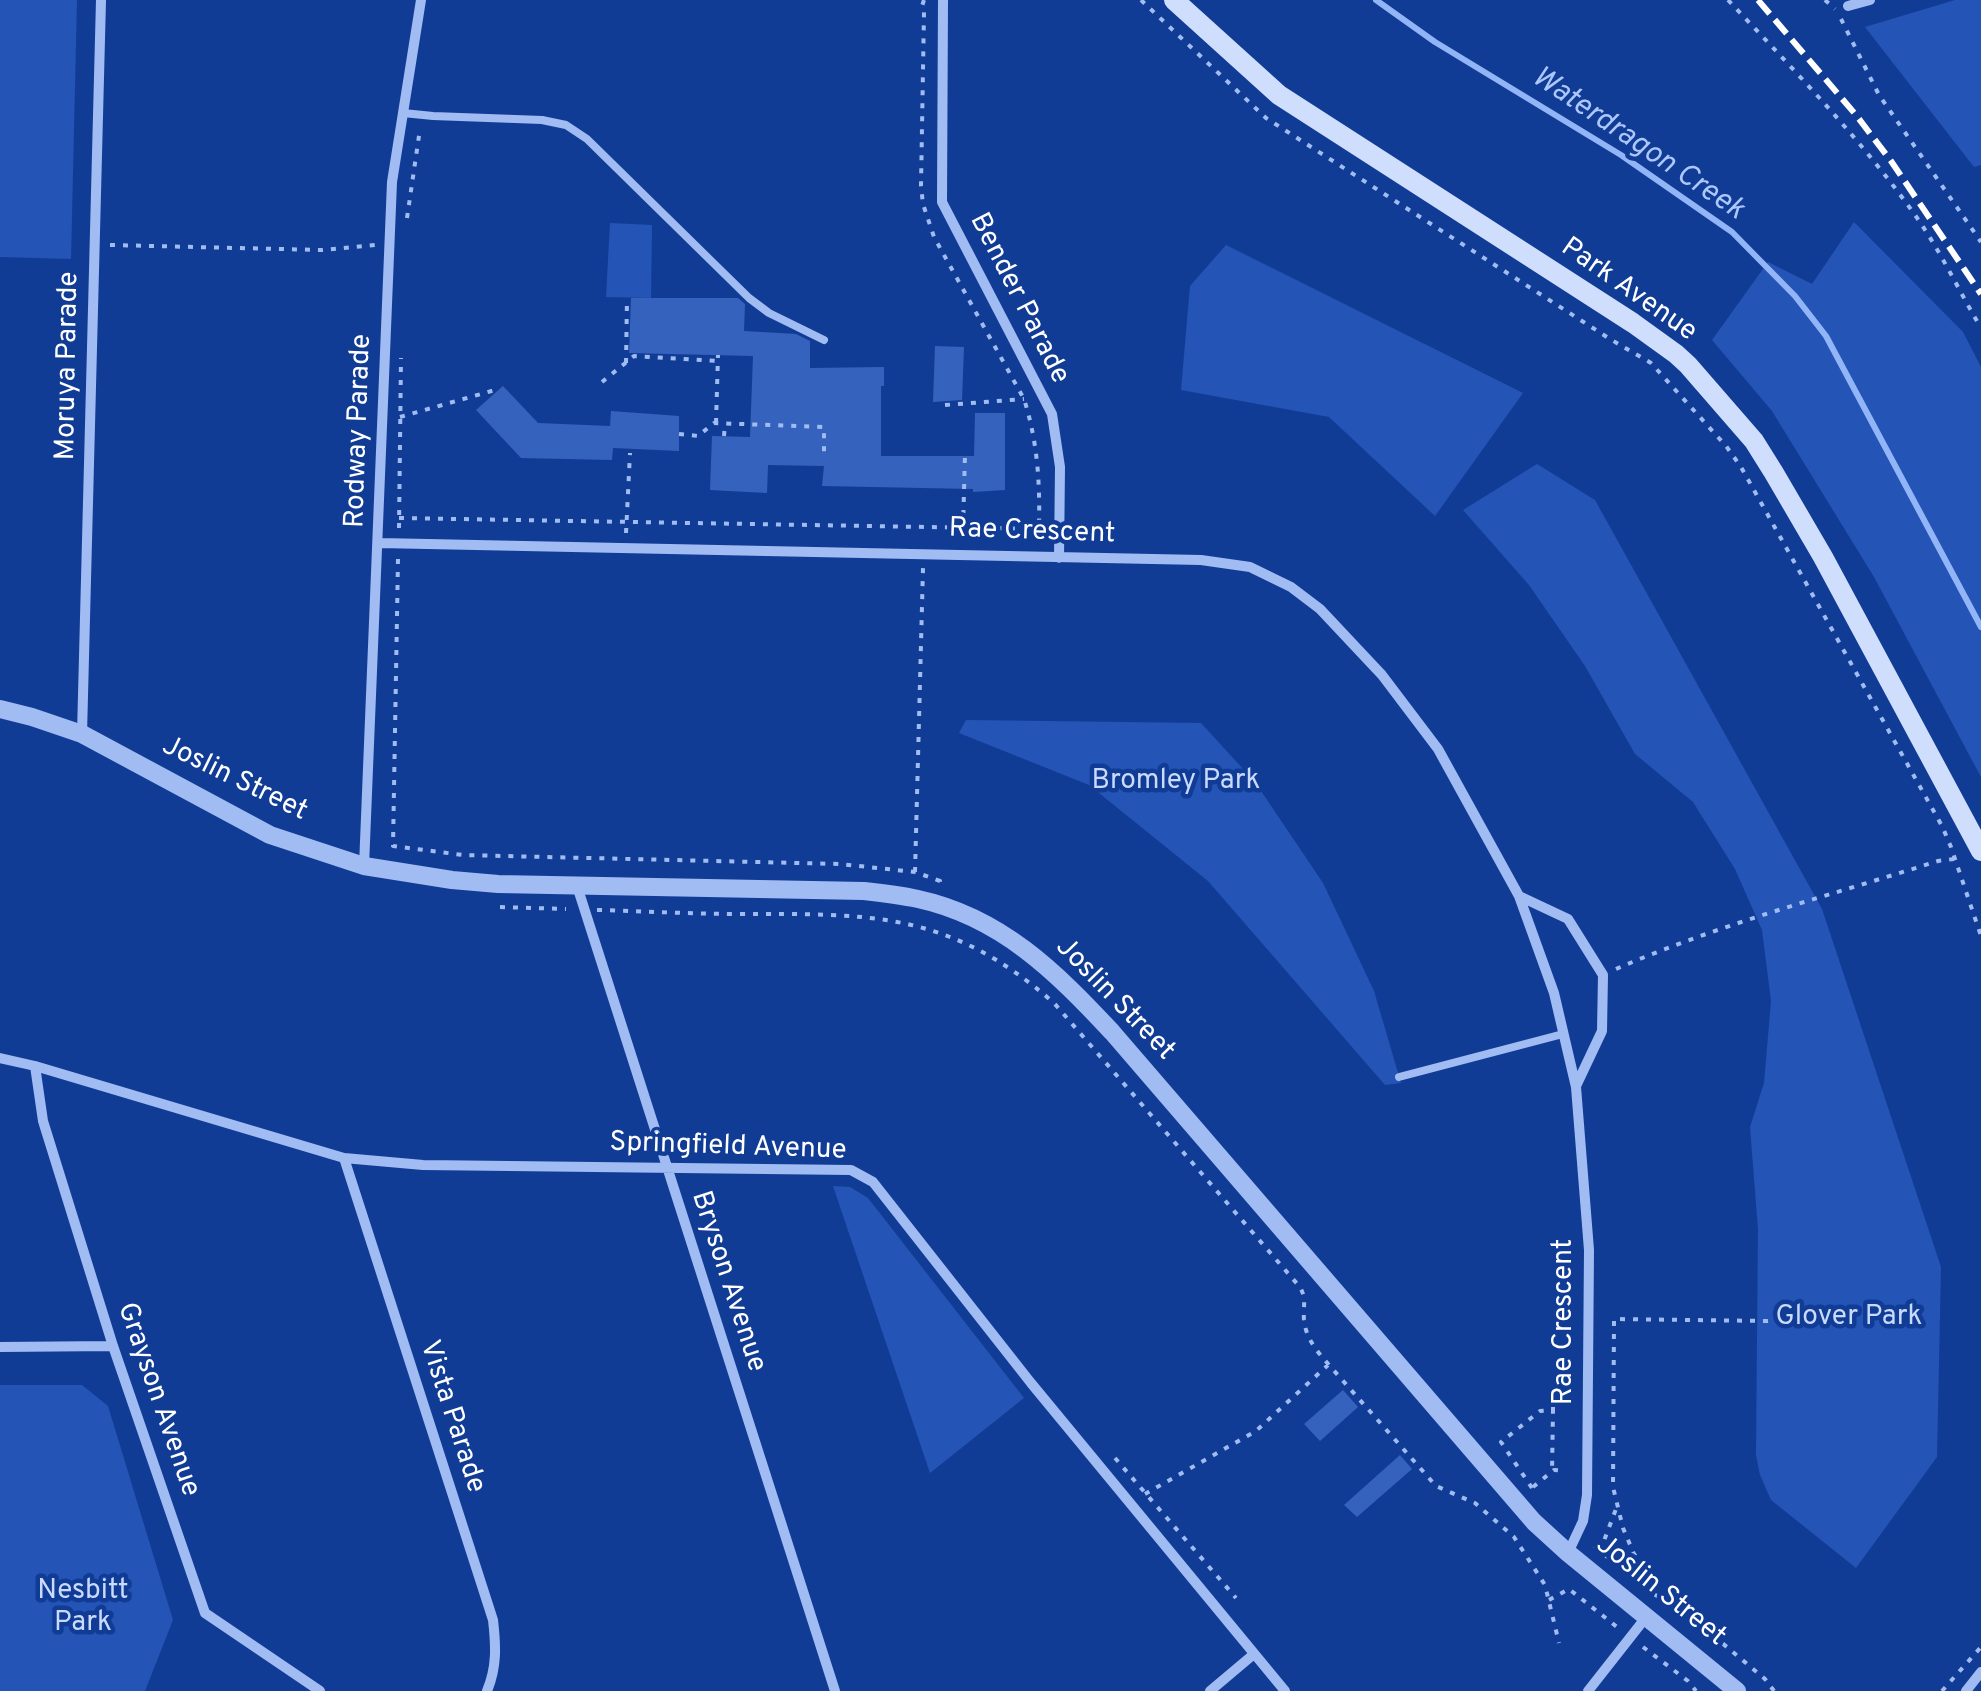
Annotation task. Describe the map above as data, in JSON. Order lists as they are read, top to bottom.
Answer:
{
  "streets": {
    "main road": ["Park Avenue"],
    "street": [
      "Bender Parade",
      "Moruya Parade",
      "Rodway Parade",
      "Rae Crescent",
      "Joslin Street",
      "Springfield Avenue",
      "Bryson Avenue",
      "Grayson Avenue",
      "Vista Parade"
    ]
  },
  "crossings": [
    ["Bender Parade", "Rae Crescent"],
    ["Moruya Parade", "Joslin Street"],
    ["Rodway Parade", "Rae Crescent"],
    ["Rodway Parade", "Joslin Street"],
    ["Rae Crescent", "Joslin Street"],
    ["Joslin Street", "Bryson Avenue"],
    ["Springfield Avenue", "Bryson Avenue"],
    ["Springfield Avenue", "Grayson Avenue"],
    ["Springfield Avenue", "Vista Parade"]
  ],
  "water": ["Waterdragon Creek"],
  "parks": ["Bromley Park", "Glover Park", "Nesbitt Park"]
}
